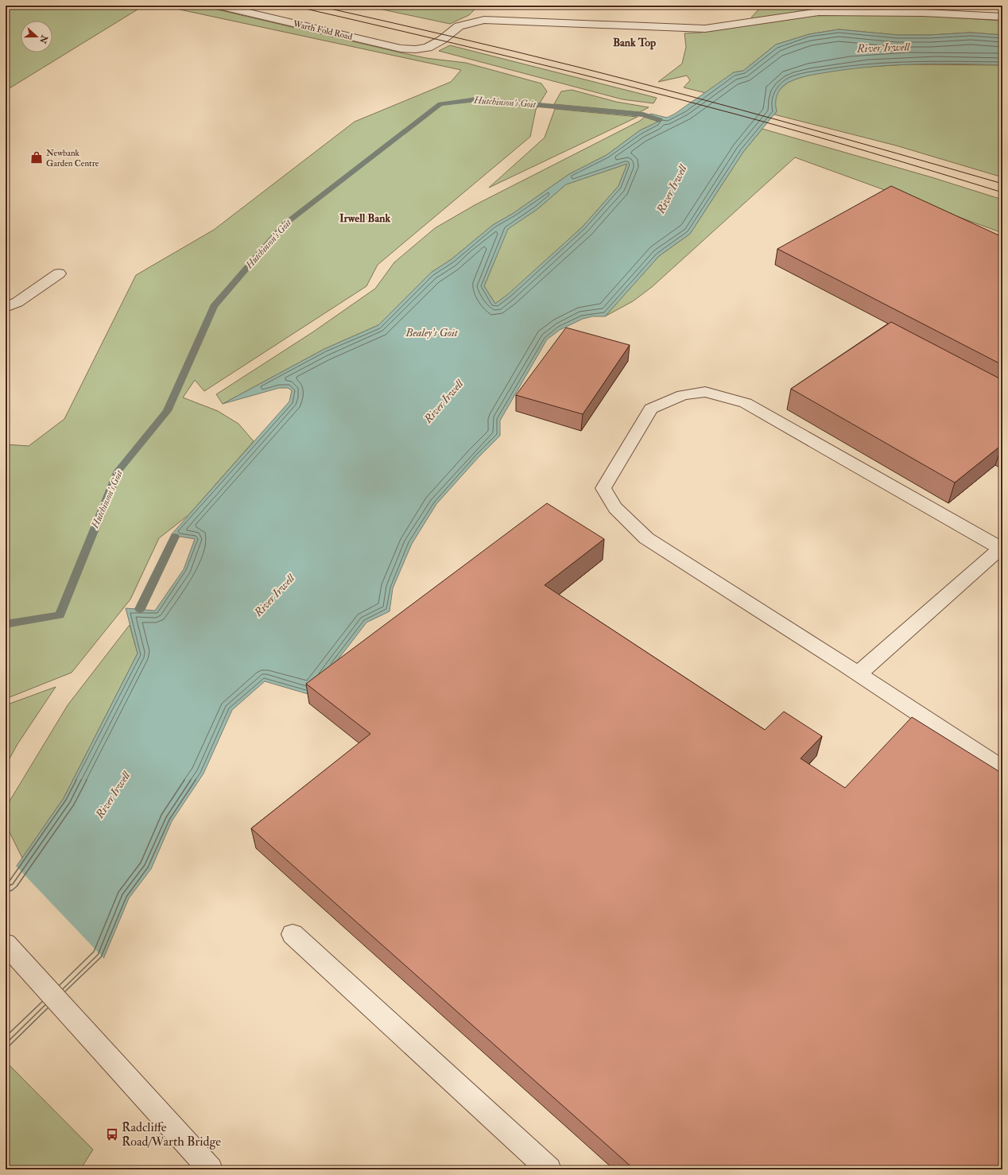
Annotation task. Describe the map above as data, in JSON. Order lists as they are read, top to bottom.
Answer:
{
  "streets": {
    "street": ["Warth Fold Road"]
  },
  "districts": ["Bank Top", "Irwell Bank"],
  "water": ["River Irwell", "Hutchinson's Goit", "Bealey's Goit"],
  "places": {
    "shop": ["Newbank Garden Centre"],
    "bus stop": ["Radcliffe Road/Warth Bridge"]
  },
  "north": "right"
}
